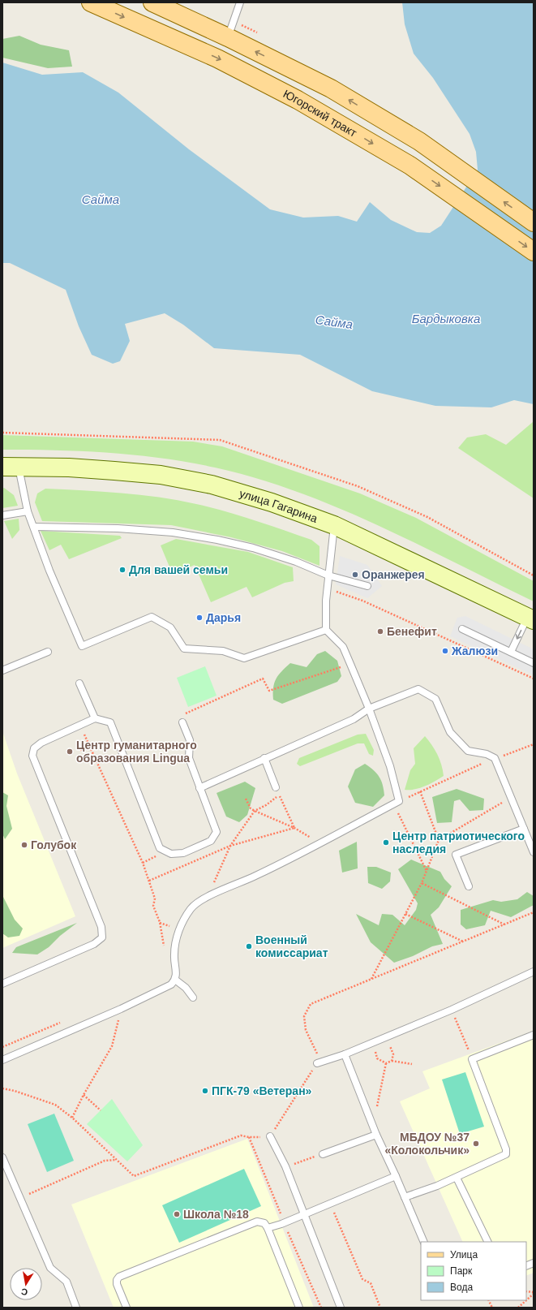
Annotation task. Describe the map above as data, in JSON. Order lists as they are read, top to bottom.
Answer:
{
  "streets": {
    "main road": ["Югорский тракт", "улица Гагарина"]
  },
  "water": ["Сайма", "Бардыковка"],
  "places": [
    "Для вашей семьи",
    "Оранжерея",
    "Дарья",
    "Бенефит",
    "Жалюзи",
    "Центр гуманитарного образования Lingua",
    "Центр патриотического наследия",
    "Голубок",
    "Военный комиссариат",
    "ПГК-79 «Ветеран»",
    "МБДОУ №37 «Колокольчик»",
    "Школа №18"
  ],
  "legend": ["Улица", "Парк", "Вода"],
  "north": "bottom"
}
